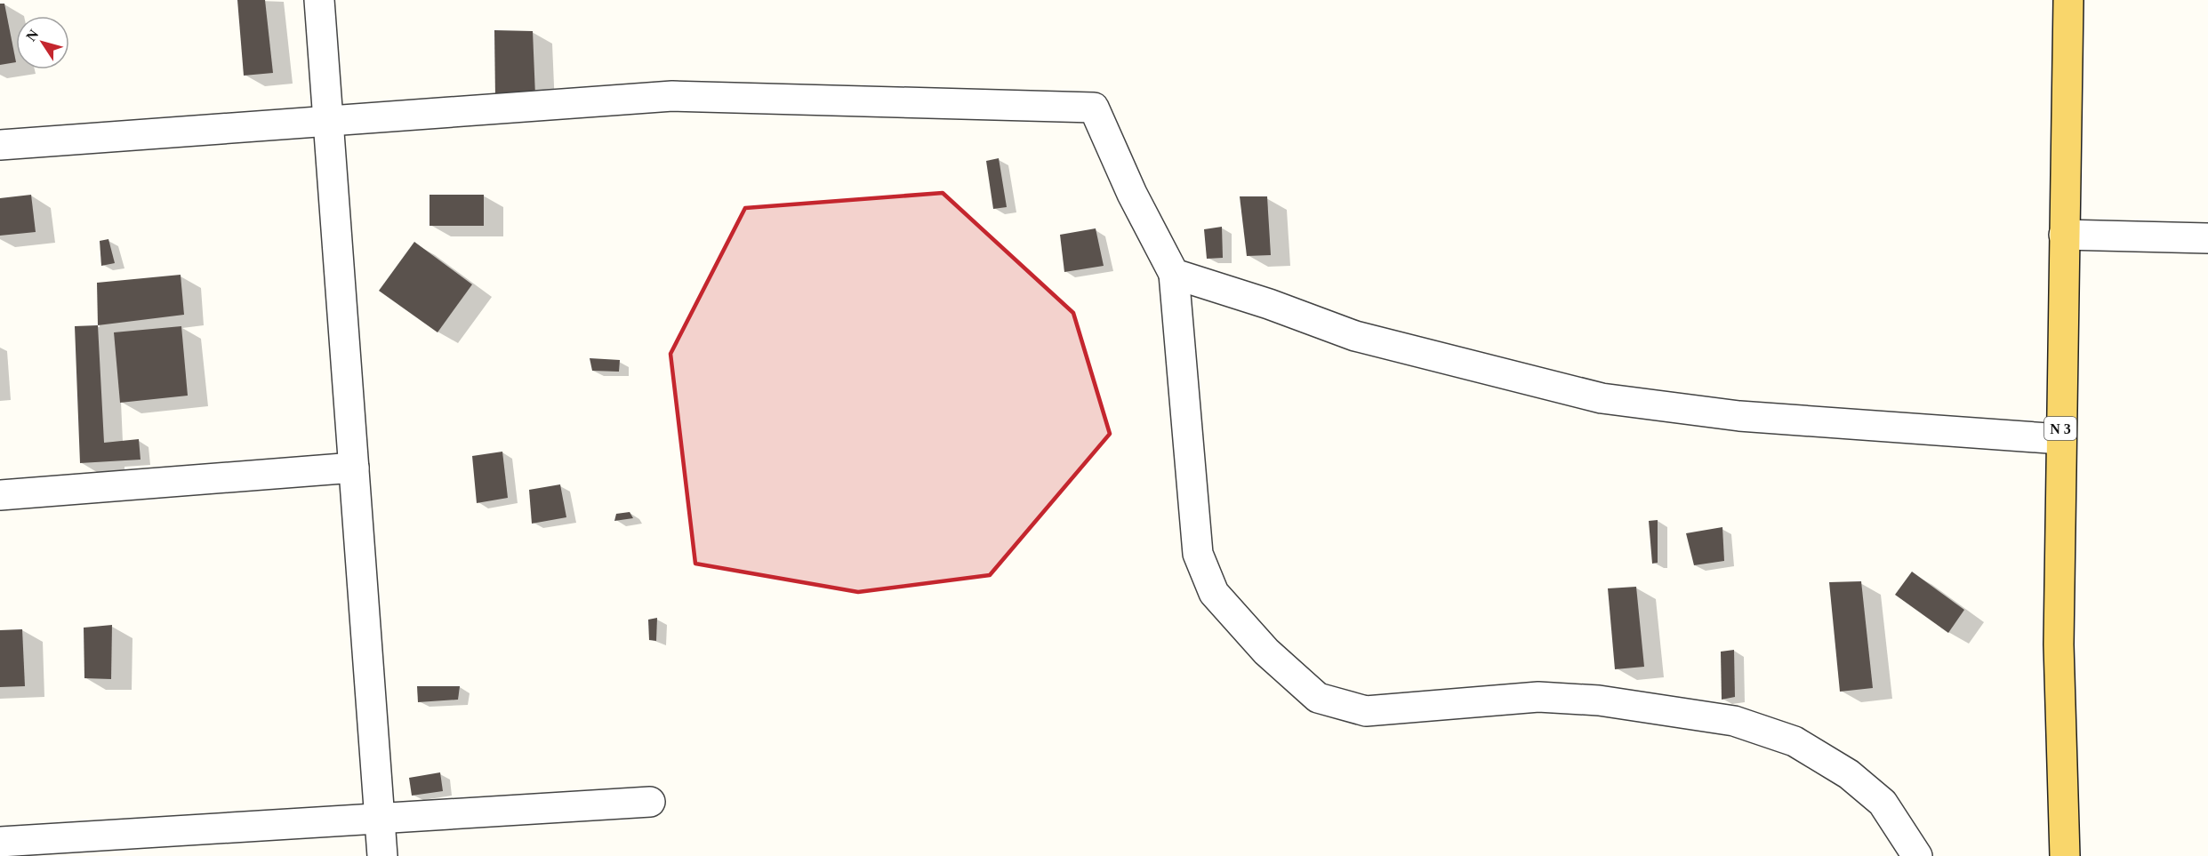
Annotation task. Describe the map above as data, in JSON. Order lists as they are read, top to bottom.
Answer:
{
  "streets": {
    "main road": ["N 3"]
  },
  "north": "top left"
}
